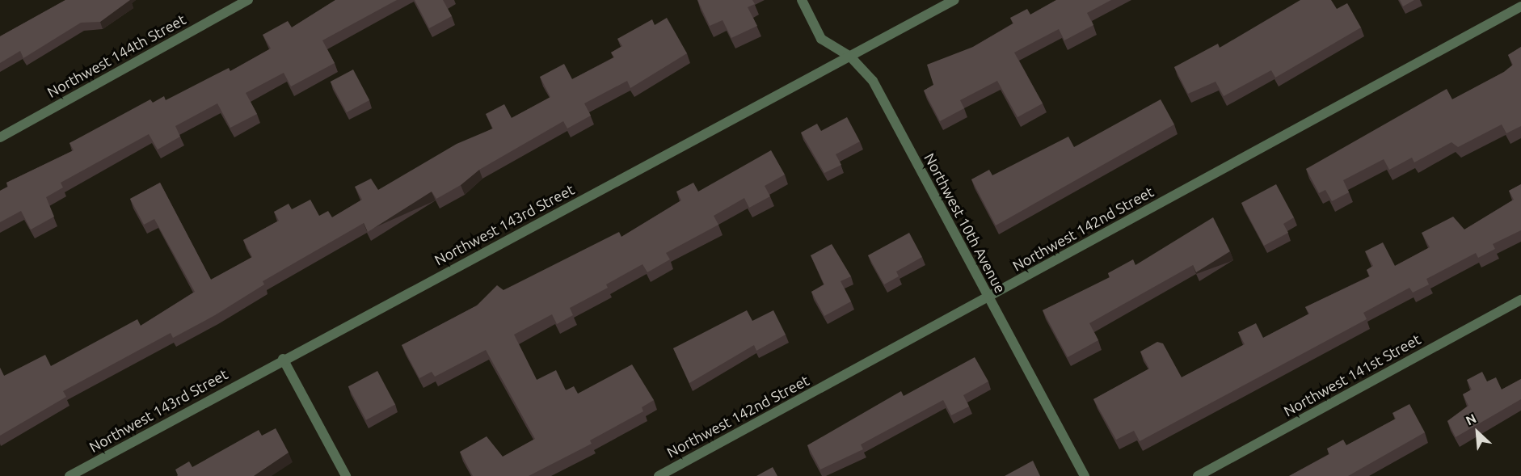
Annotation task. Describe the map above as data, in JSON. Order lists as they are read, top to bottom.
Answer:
{
  "streets": {
    "street": [
      "Northwest 144th Street",
      "Northwest 10th Avenue",
      "Northwest 143rd Street",
      "Northwest 142nd Street",
      "Northwest 141st Street"
    ]
  },
  "crossings": [
    ["Northwest 10th Avenue", "Northwest 143rd Street"],
    ["Northwest 10th Avenue", "Northwest 142nd Street"]
  ],
  "north": "top left"
}
